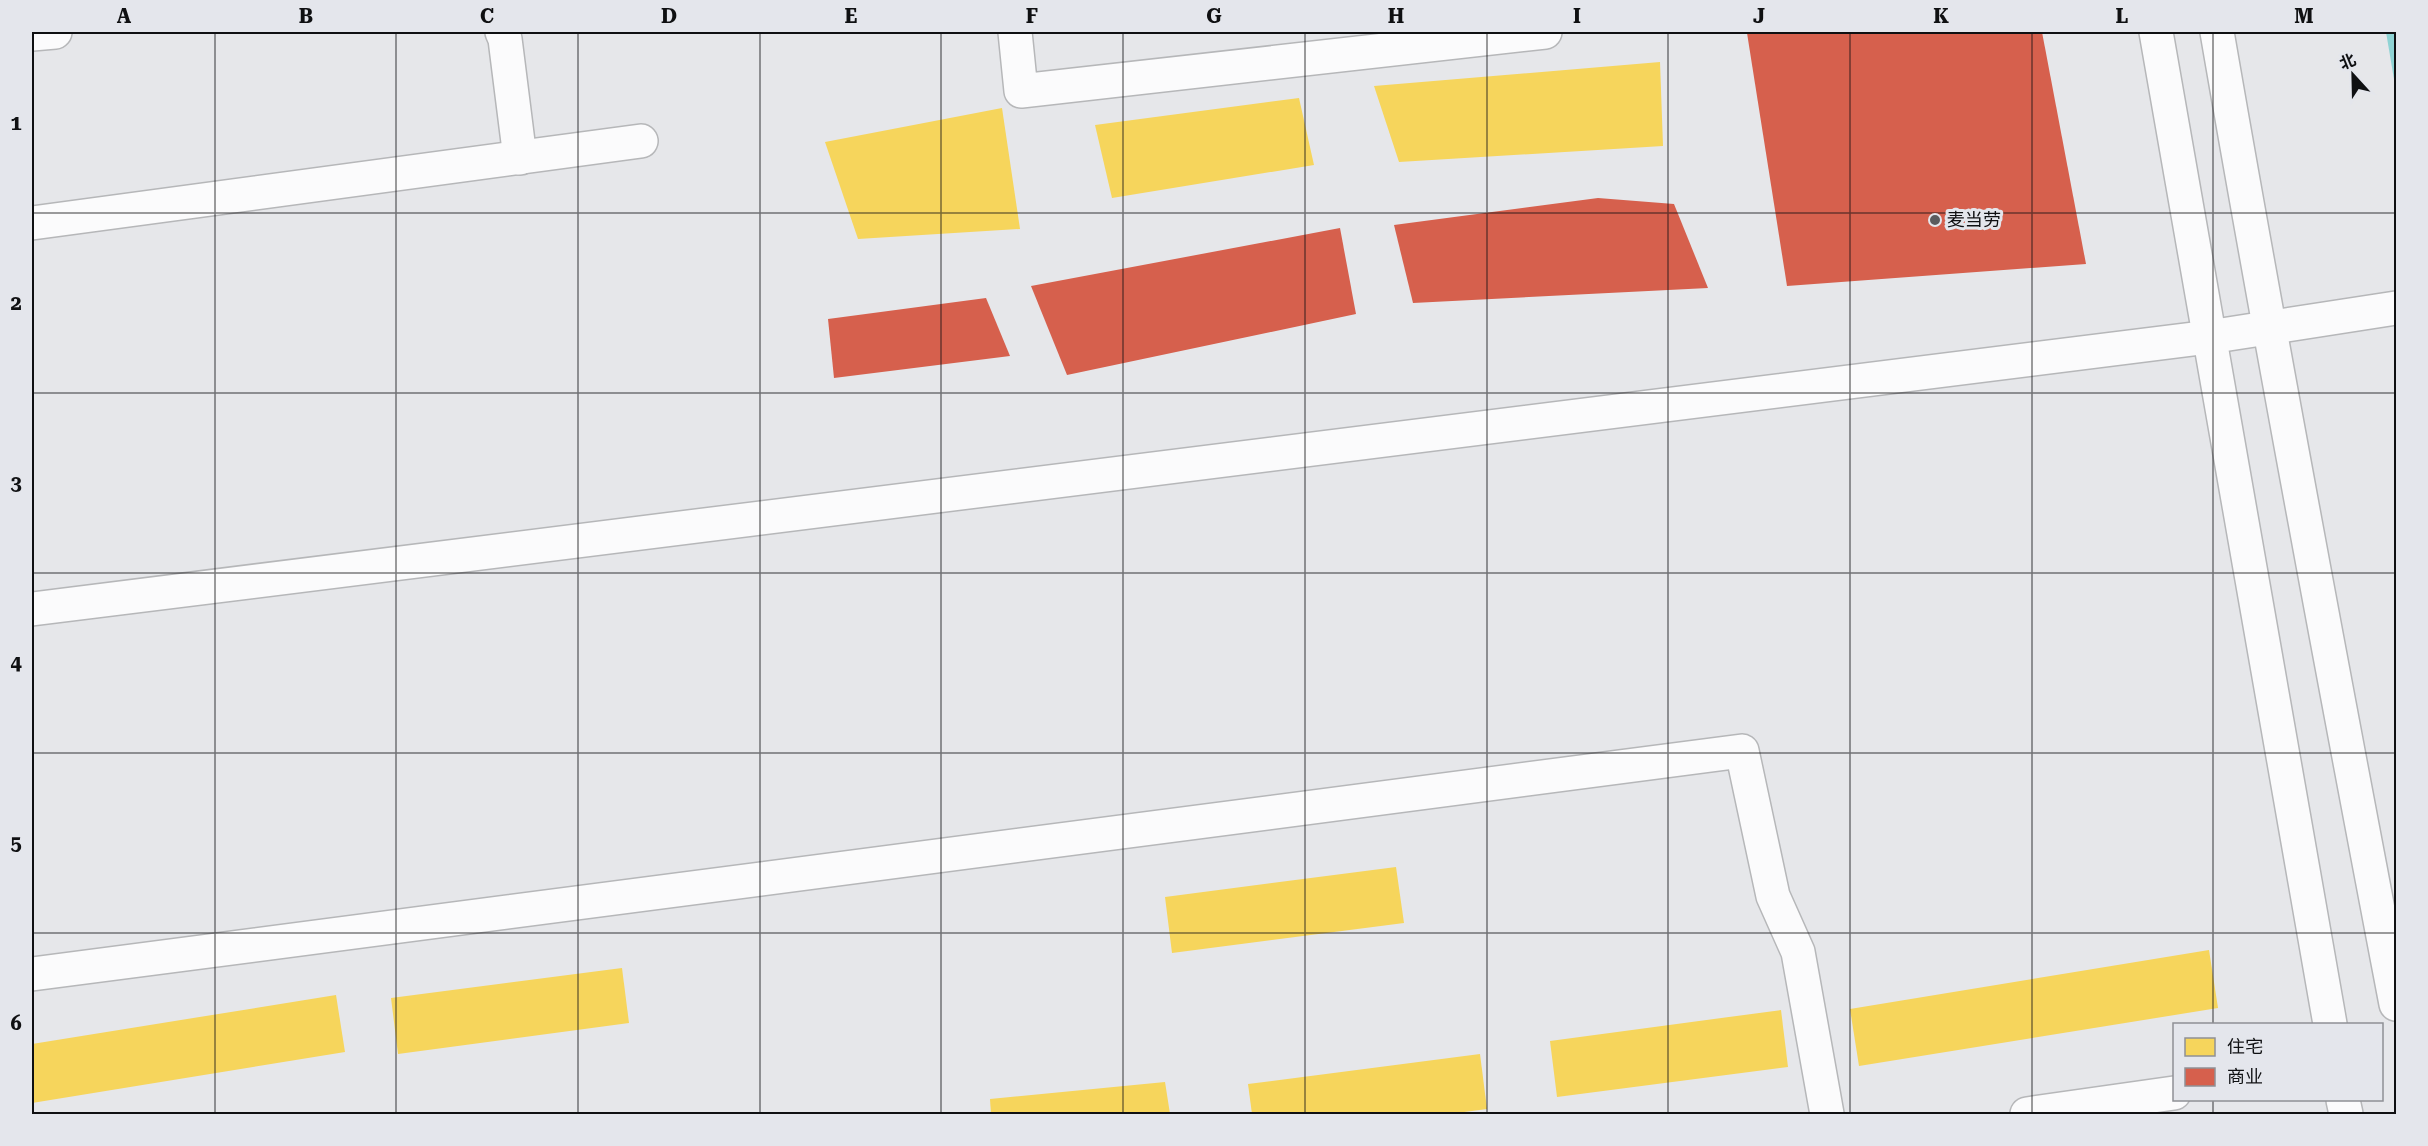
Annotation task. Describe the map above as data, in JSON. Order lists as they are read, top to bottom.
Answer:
{
  "places": ["麦当劳"],
  "legend": ["住宅", "商业"],
  "north": "top",
  "grid": {
    "columns": [
      "A",
      "B",
      "C",
      "D",
      "E",
      "F",
      "G",
      "H",
      "I",
      "J",
      "K",
      "L",
      "M"
    ],
    "rows": [
      "1",
      "2",
      "3",
      "4",
      "5",
      "6"
    ]
  }
}
